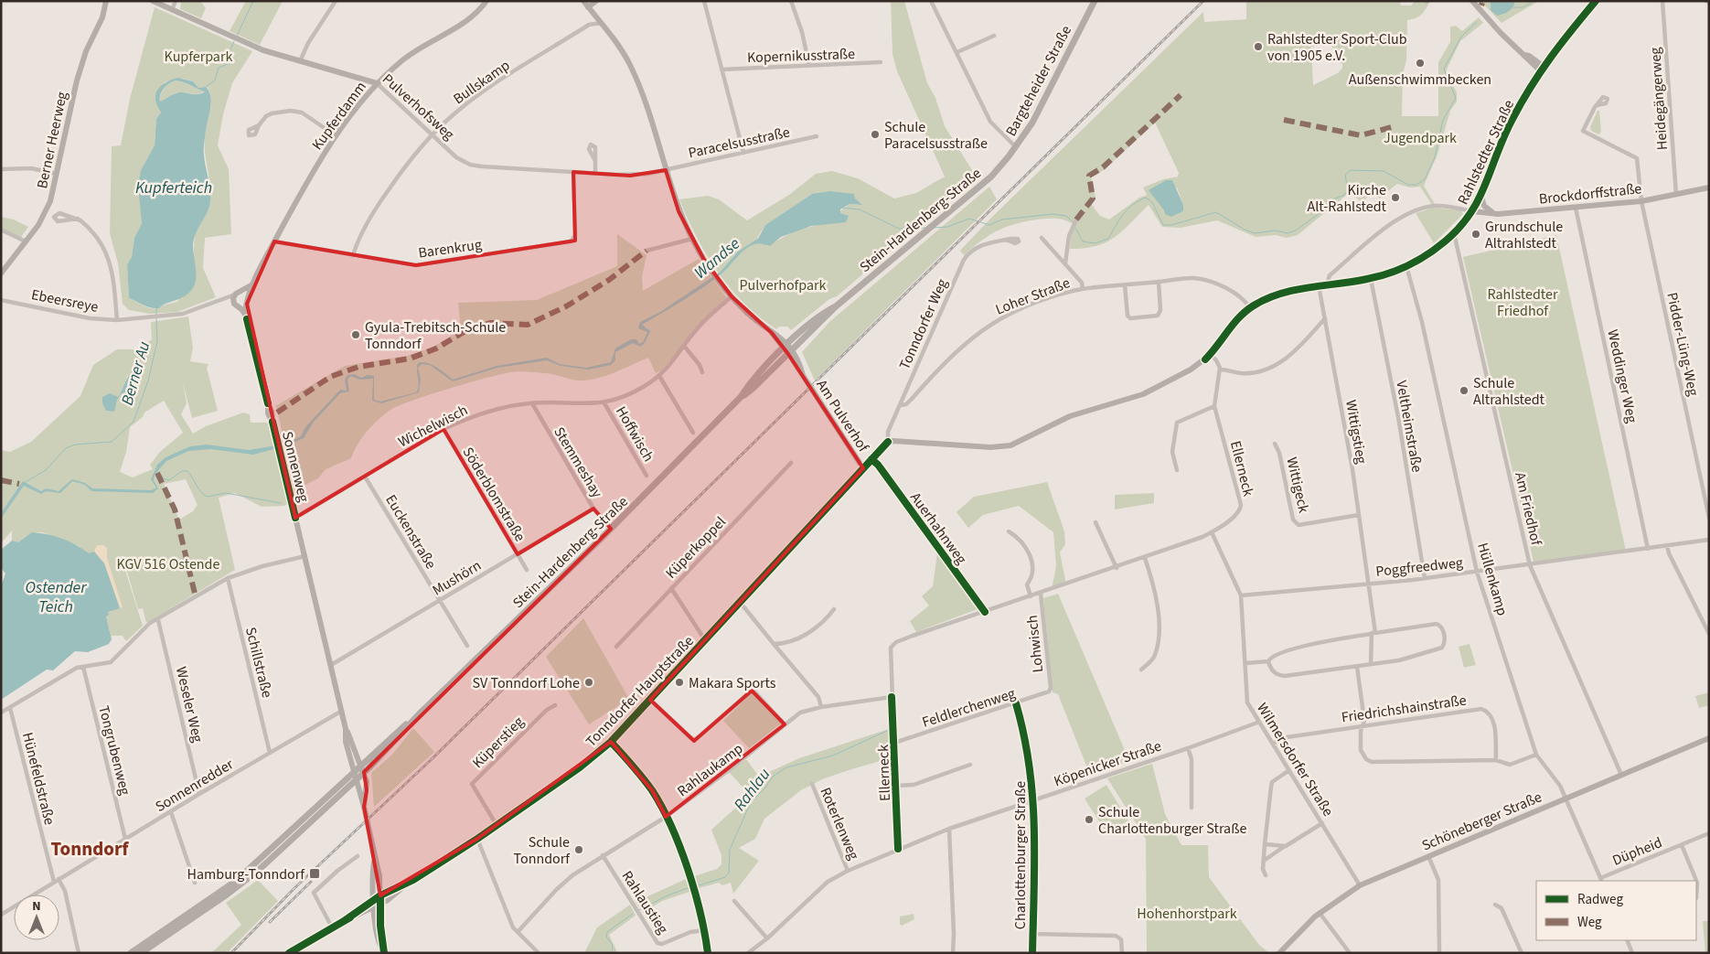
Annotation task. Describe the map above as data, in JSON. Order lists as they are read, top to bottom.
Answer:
{
  "streets": {
    "main road": ["Bargteheider Straße", "Stein-Hardenberg-Straße"],
    "street": [
      "Kopernikusstraße",
      "Bullskamp",
      "Heidegängerweg",
      "Pulverhofsweg",
      "Kupferdamm",
      "Berner Heerweg",
      "Paracelsusstraße",
      "Rahlstedter Straße",
      "Brockdorffstraße",
      "Barenkrug",
      "Loher Straße",
      "Ebeersreye",
      "Tonndorfer Weg",
      "Pidder-Lüng-Weg",
      "Weddinger Weg",
      "Am Pulverhof",
      "Wichelwisch",
      "Veltheimstraße",
      "Wittigstieg",
      "Hoffwisch",
      "Stemmeshay",
      "Sonnenweg",
      "Ellerneck",
      "Wittigeck",
      "Söderblomstraße",
      "Am Friedhof",
      "Auerhahnweg",
      "Euckenstraße",
      "Küperkoppel",
      "Poggfreedweg",
      "Mushörn",
      "Hüllenkamp",
      "Lohwisch",
      "Schillstraße",
      "Tonndorfer Hauptstraße",
      "Weseler Weg",
      "Feldlerchenweg",
      "Friedrichshainstraße",
      "Küperstieg",
      "Tongrubenweg",
      "Wilmersdorfer Straße",
      "Köpenicker Straße",
      "Rahlaukamp",
      "Hünefeldstraße",
      "Sonnenredder",
      "Schöneberger Straße",
      "Roterlenweg",
      "Düpheid",
      "Charlottenburger Straße",
      "Rahlaustieg"
    ]
  },
  "crossings": [
    ["Bargteheider Straße", "Stein-Hardenberg-Straße"],
    ["Bullskamp", "Pulverhofsweg"],
    ["Bullskamp", "Barenkrug"],
    ["Bullskamp", "Am Pulverhof"],
    ["Heidegängerweg", "Brockdorffstraße"],
    ["Pulverhofsweg", "Kupferdamm"],
    ["Pulverhofsweg", "Paracelsusstraße"],
    ["Pulverhofsweg", "Am Pulverhof"],
    ["Kupferdamm", "Barenkrug"],
    ["Kupferdamm", "Sonnenweg"],
    ["Paracelsusstraße", "Am Pulverhof"],
    ["Rahlstedter Straße", "Brockdorffstraße"],
    ["Rahlstedter Straße", "Loher Straße"],
    ["Rahlstedter Straße", "Tonndorfer Weg"],
    ["Rahlstedter Straße", "Veltheimstraße"],
    ["Rahlstedter Straße", "Wittigstieg"],
    ["Rahlstedter Straße", "Am Friedhof"],
    ["Rahlstedter Straße", "Hüllenkamp"],
    ["Rahlstedter Straße", "Tonndorfer Hauptstraße"],
    ["Brockdorffstraße", "Pidder-Lüng-Weg"],
    ["Brockdorffstraße", "Weddinger Weg"],
    ["Stein-Hardenberg-Straße", "Am Pulverhof"],
    ["Stein-Hardenberg-Straße", "Stemmeshay"],
    ["Stein-Hardenberg-Straße", "Sonnenweg"],
    ["Loher Straße", "Tonndorfer Weg"],
    ["Tonndorfer Weg", "Tonndorfer Hauptstraße"],
    ["Weddinger Weg", "Poggfreedweg"],
    ["Am Pulverhof", "Wichelwisch"],
    ["Am Pulverhof", "Tonndorfer Hauptstraße"],
    ["Wichelwisch", "Hoffwisch"],
    ["Wichelwisch", "Stemmeshay"],
    ["Wichelwisch", "Sonnenweg"],
    ["Wichelwisch", "Söderblomstraße"],
    ["Wichelwisch", "Euckenstraße"],
    ["Veltheimstraße", "Poggfreedweg"],
    ["Wittigstieg", "Wittigeck"],
    ["Wittigstieg", "Poggfreedweg"],
    ["Stemmeshay", "Mushörn"],
    ["Sonnenweg", "Mushörn"],
    ["Sonnenweg", "Tonndorfer Hauptstraße"],
    ["Sonnenweg", "Sonnenredder"],
    ["Ellerneck", "Auerhahnweg"],
    ["Ellerneck", "Lohwisch"],
    ["Ellerneck", "Feldlerchenweg"],
    ["Ellerneck", "Wilmersdorfer Straße"],
    ["Ellerneck", "Köpenicker Straße"],
    ["Ellerneck", "Rahlaukamp"],
    ["Söderblomstraße", "Mushörn"],
    ["Am Friedhof", "Poggfreedweg"],
    ["Am Friedhof", "Schöneberger Straße"],
    ["Auerhahnweg", "Tonndorfer Hauptstraße"],
    ["Euckenstraße", "Mushörn"],
    ["Poggfreedweg", "Hüllenkamp"],
    ["Poggfreedweg", "Wilmersdorfer Straße"],
    ["Hüllenkamp", "Schöneberger Straße"],
    ["Hüllenkamp", "Düpheid"],
    ["Lohwisch", "Feldlerchenweg"],
    ["Schillstraße", "Sonnenredder"],
    ["Tonndorfer Hauptstraße", "Küperstieg"],
    ["Weseler Weg", "Sonnenredder"],
    ["Feldlerchenweg", "Charlottenburger Straße"],
    ["Friedrichshainstraße", "Wilmersdorfer Straße"],
    ["Tongrubenweg", "Sonnenredder"],
    ["Wilmersdorfer Straße", "Köpenicker Straße"],
    ["Wilmersdorfer Straße", "Schöneberger Straße"],
    ["Köpenicker Straße", "Roterlenweg"],
    ["Köpenicker Straße", "Charlottenburger Straße"],
    ["Rahlaukamp", "Rahlaustieg"],
    ["Hünefeldstraße", "Sonnenredder"]
  ],
  "districts": ["Tonndorf"],
  "water": [
    "Kupferteich",
    "Wandse",
    "Berner Au",
    "Ostender Teich",
    "Rahlau"
  ],
  "parks": [
    "Kupferpark",
    "Jugendpark",
    "Pulverhofpark",
    "Rahlstedter Friedhof",
    "KGV 516 Ostende",
    "Hohenhorstpark"
  ],
  "places": {
    "other": [
      "Rahlstedter Sport-Club von 1905 e.V.",
      "Außenschwimmbecken",
      "Schule Paracelsusstraße",
      "Kirche Alt-Rahlstedt",
      "Grundschule Altrahlstedt",
      "Gyula-Trebitsch-Schule Tonndorf",
      "Schule Altrahlstedt",
      "SV Tonndorf Lohe",
      "Makara Sports",
      "Schule Charlottenburger Straße",
      "Schule Tonndorf"
    ],
    "transit": ["Hamburg-Tonndorf"]
  },
  "legend": ["Radweg", "Weg"],
  "north": "top"
}
